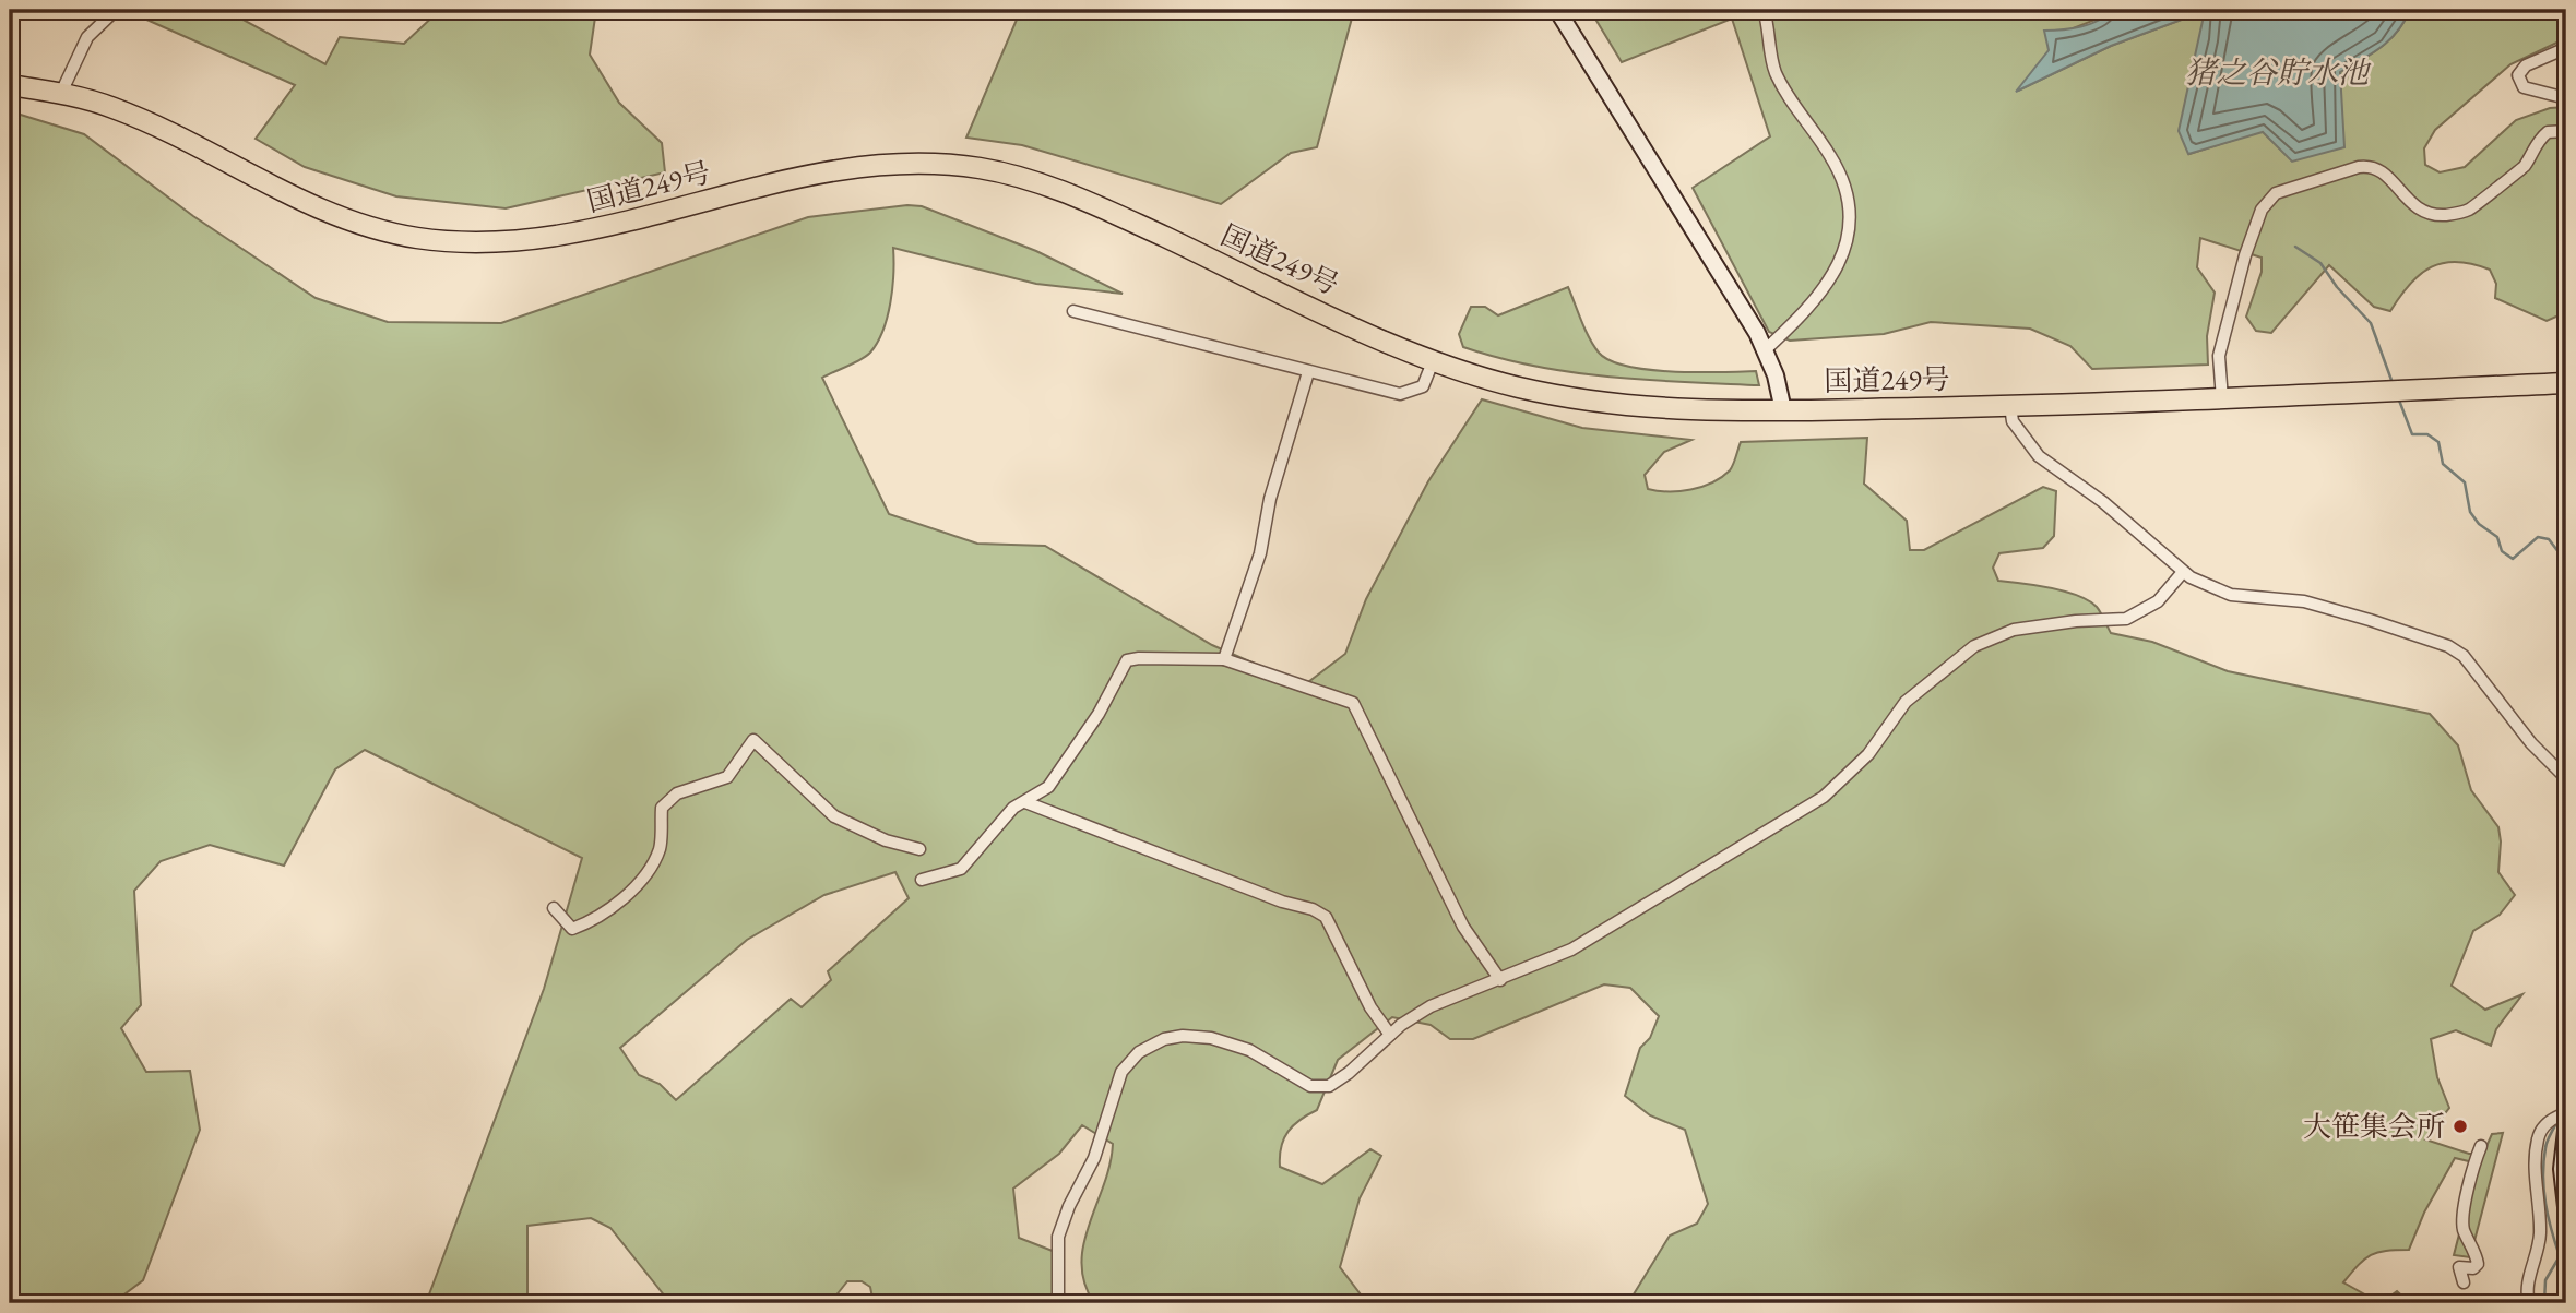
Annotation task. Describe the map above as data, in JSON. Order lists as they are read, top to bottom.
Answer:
{
  "streets": {
    "highway": ["国道249号"]
  },
  "water": ["猪之谷貯水池"],
  "places": ["大笹集会所"]
}
